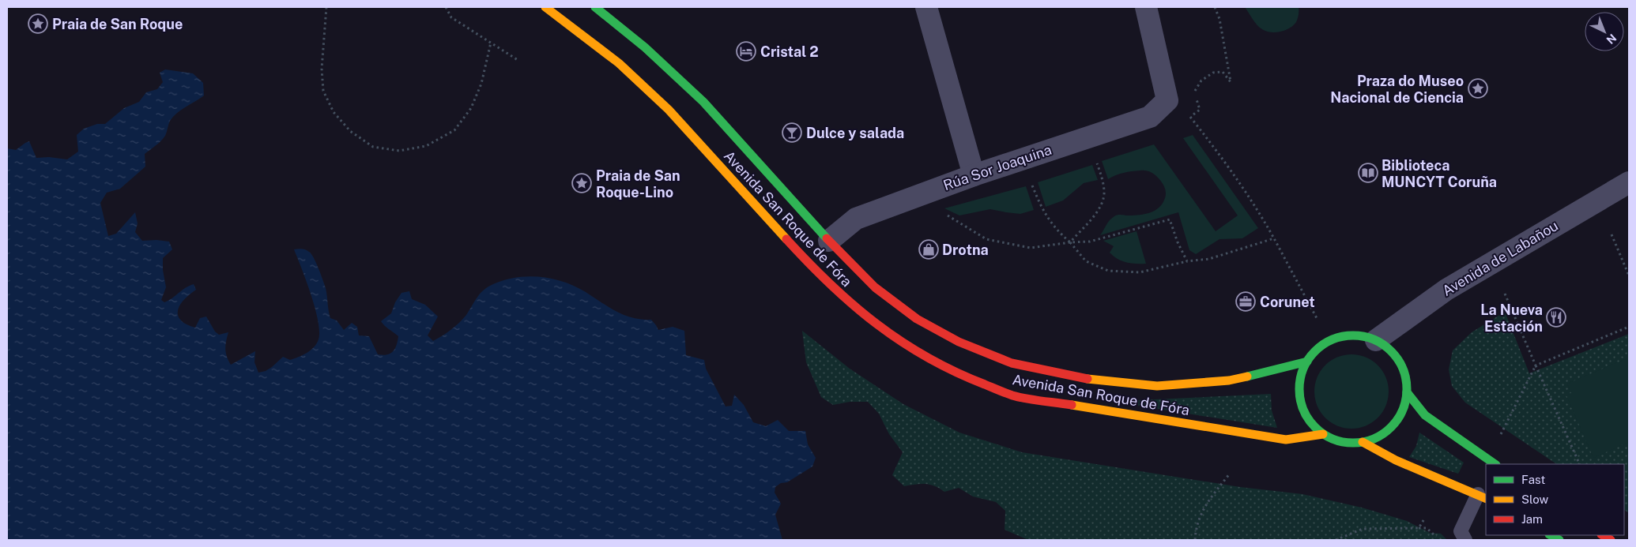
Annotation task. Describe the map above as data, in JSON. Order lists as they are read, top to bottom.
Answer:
{
  "streets": {
    "street": ["Rúa Sor Joaquina", "Avenida San Roque de Fóra", "Avenida de Labañou"]
  },
  "crossings": [
    ["Rúa Sor Joaquina", "Avenida San Roque de Fóra"],
    ["Avenida San Roque de Fóra", "Avenida de Labañou"]
  ],
  "places": {
    "place": ["Praia de San Roque", "Praza do Museo Nacional de Ciencia", "Praia de San Roque-Lino"],
    "hotel": ["Cristal 2"],
    "bar": ["Dulce y salada"],
    "library": ["Biblioteca MUNCYT Coruña"],
    "shop": ["Drotna"],
    "office": ["Corunet"],
    "restaurant": ["La Nueva Estación"]
  },
  "legend": ["Fast", "Slow", "Jam"],
  "north": "bottom right"
}
